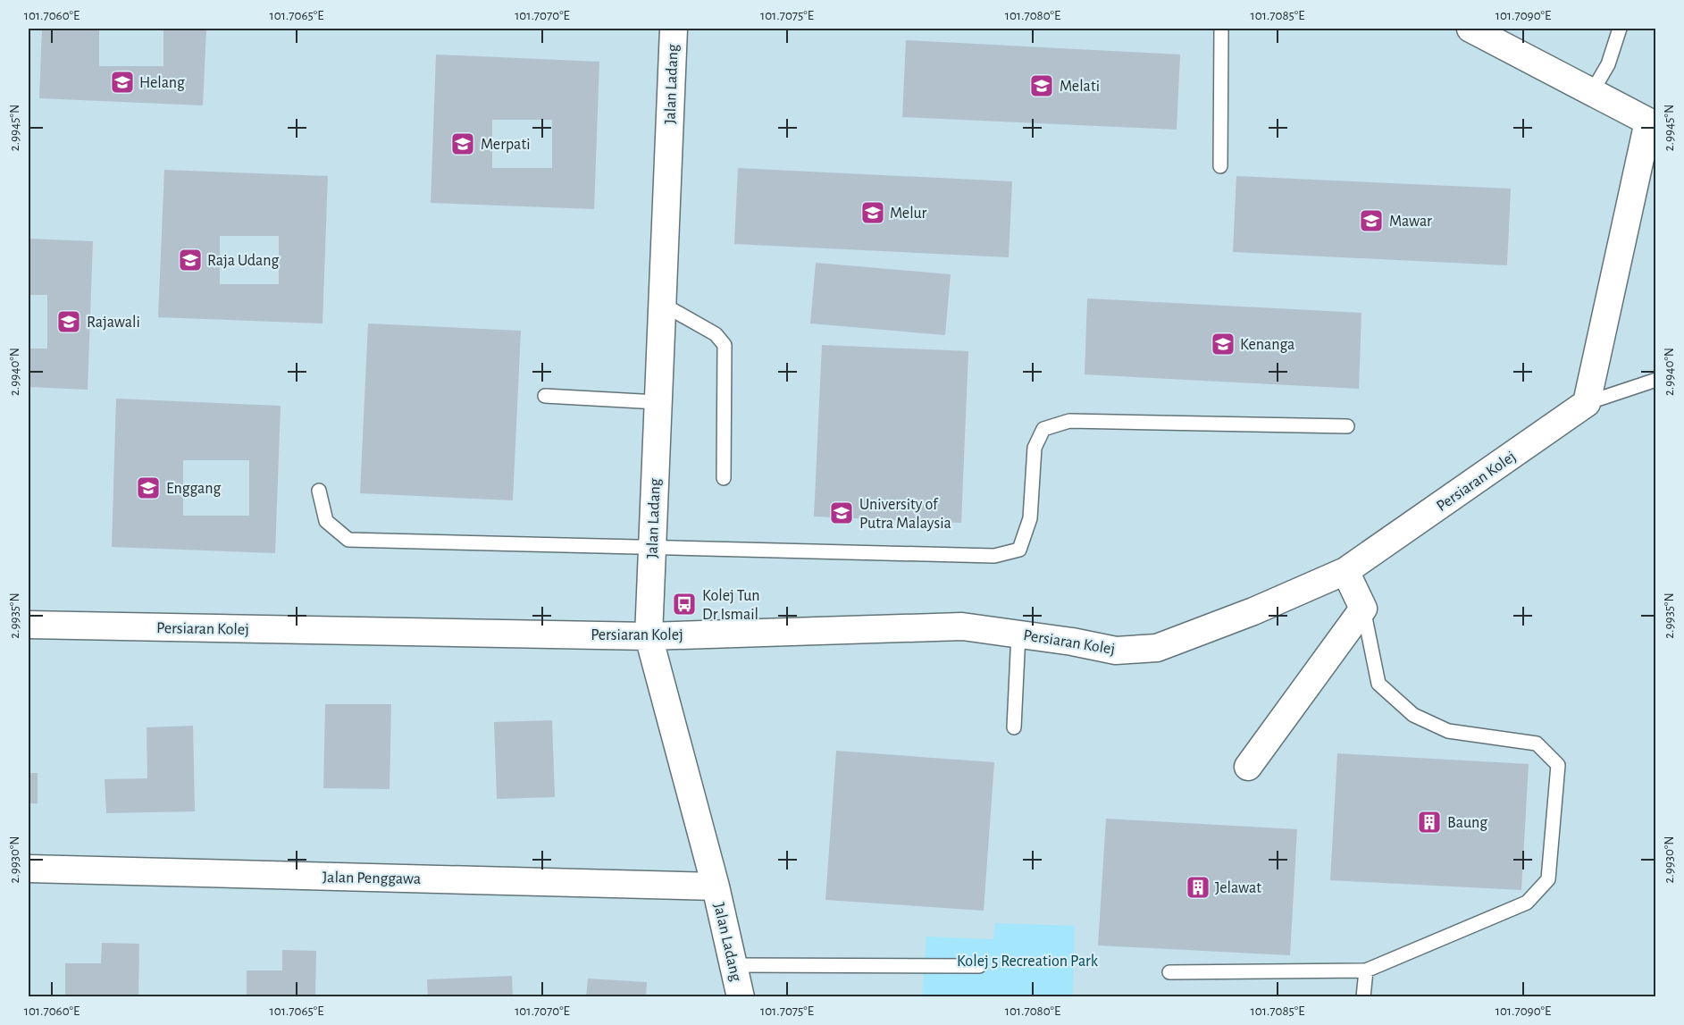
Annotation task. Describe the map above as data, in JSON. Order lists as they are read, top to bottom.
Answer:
{
  "streets": {
    "street": ["Jalan Ladang", "Persiaran Kolej", "Jalan Penggawa"]
  },
  "crossings": [
    ["Jalan Ladang", "Persiaran Kolej"],
    ["Jalan Ladang", "Jalan Penggawa"]
  ],
  "parks": ["Kolej 5 Recreation Park"],
  "places": {
    "school or university": [
      "Helang",
      "Melati",
      "Merpati",
      "Melur",
      "Mawar",
      "Raja Udang",
      "Rajawali",
      "Kenanga",
      "Enggang",
      "University of Putra Malaysia"
    ],
    "bus stop": ["Kolej Tun Dr Ismail"],
    "building": ["Baung", "Jelawat"]
  },
  "coordinates": [
    "101.7060°E",
    "101.7065°E",
    "101.7070°E",
    "101.7075°E",
    "101.7080°E",
    "101.7085°E",
    "101.7090°E",
    "2.9945°N",
    "2.9940°N",
    "2.9935°N",
    "2.9930°N"
  ]
}
